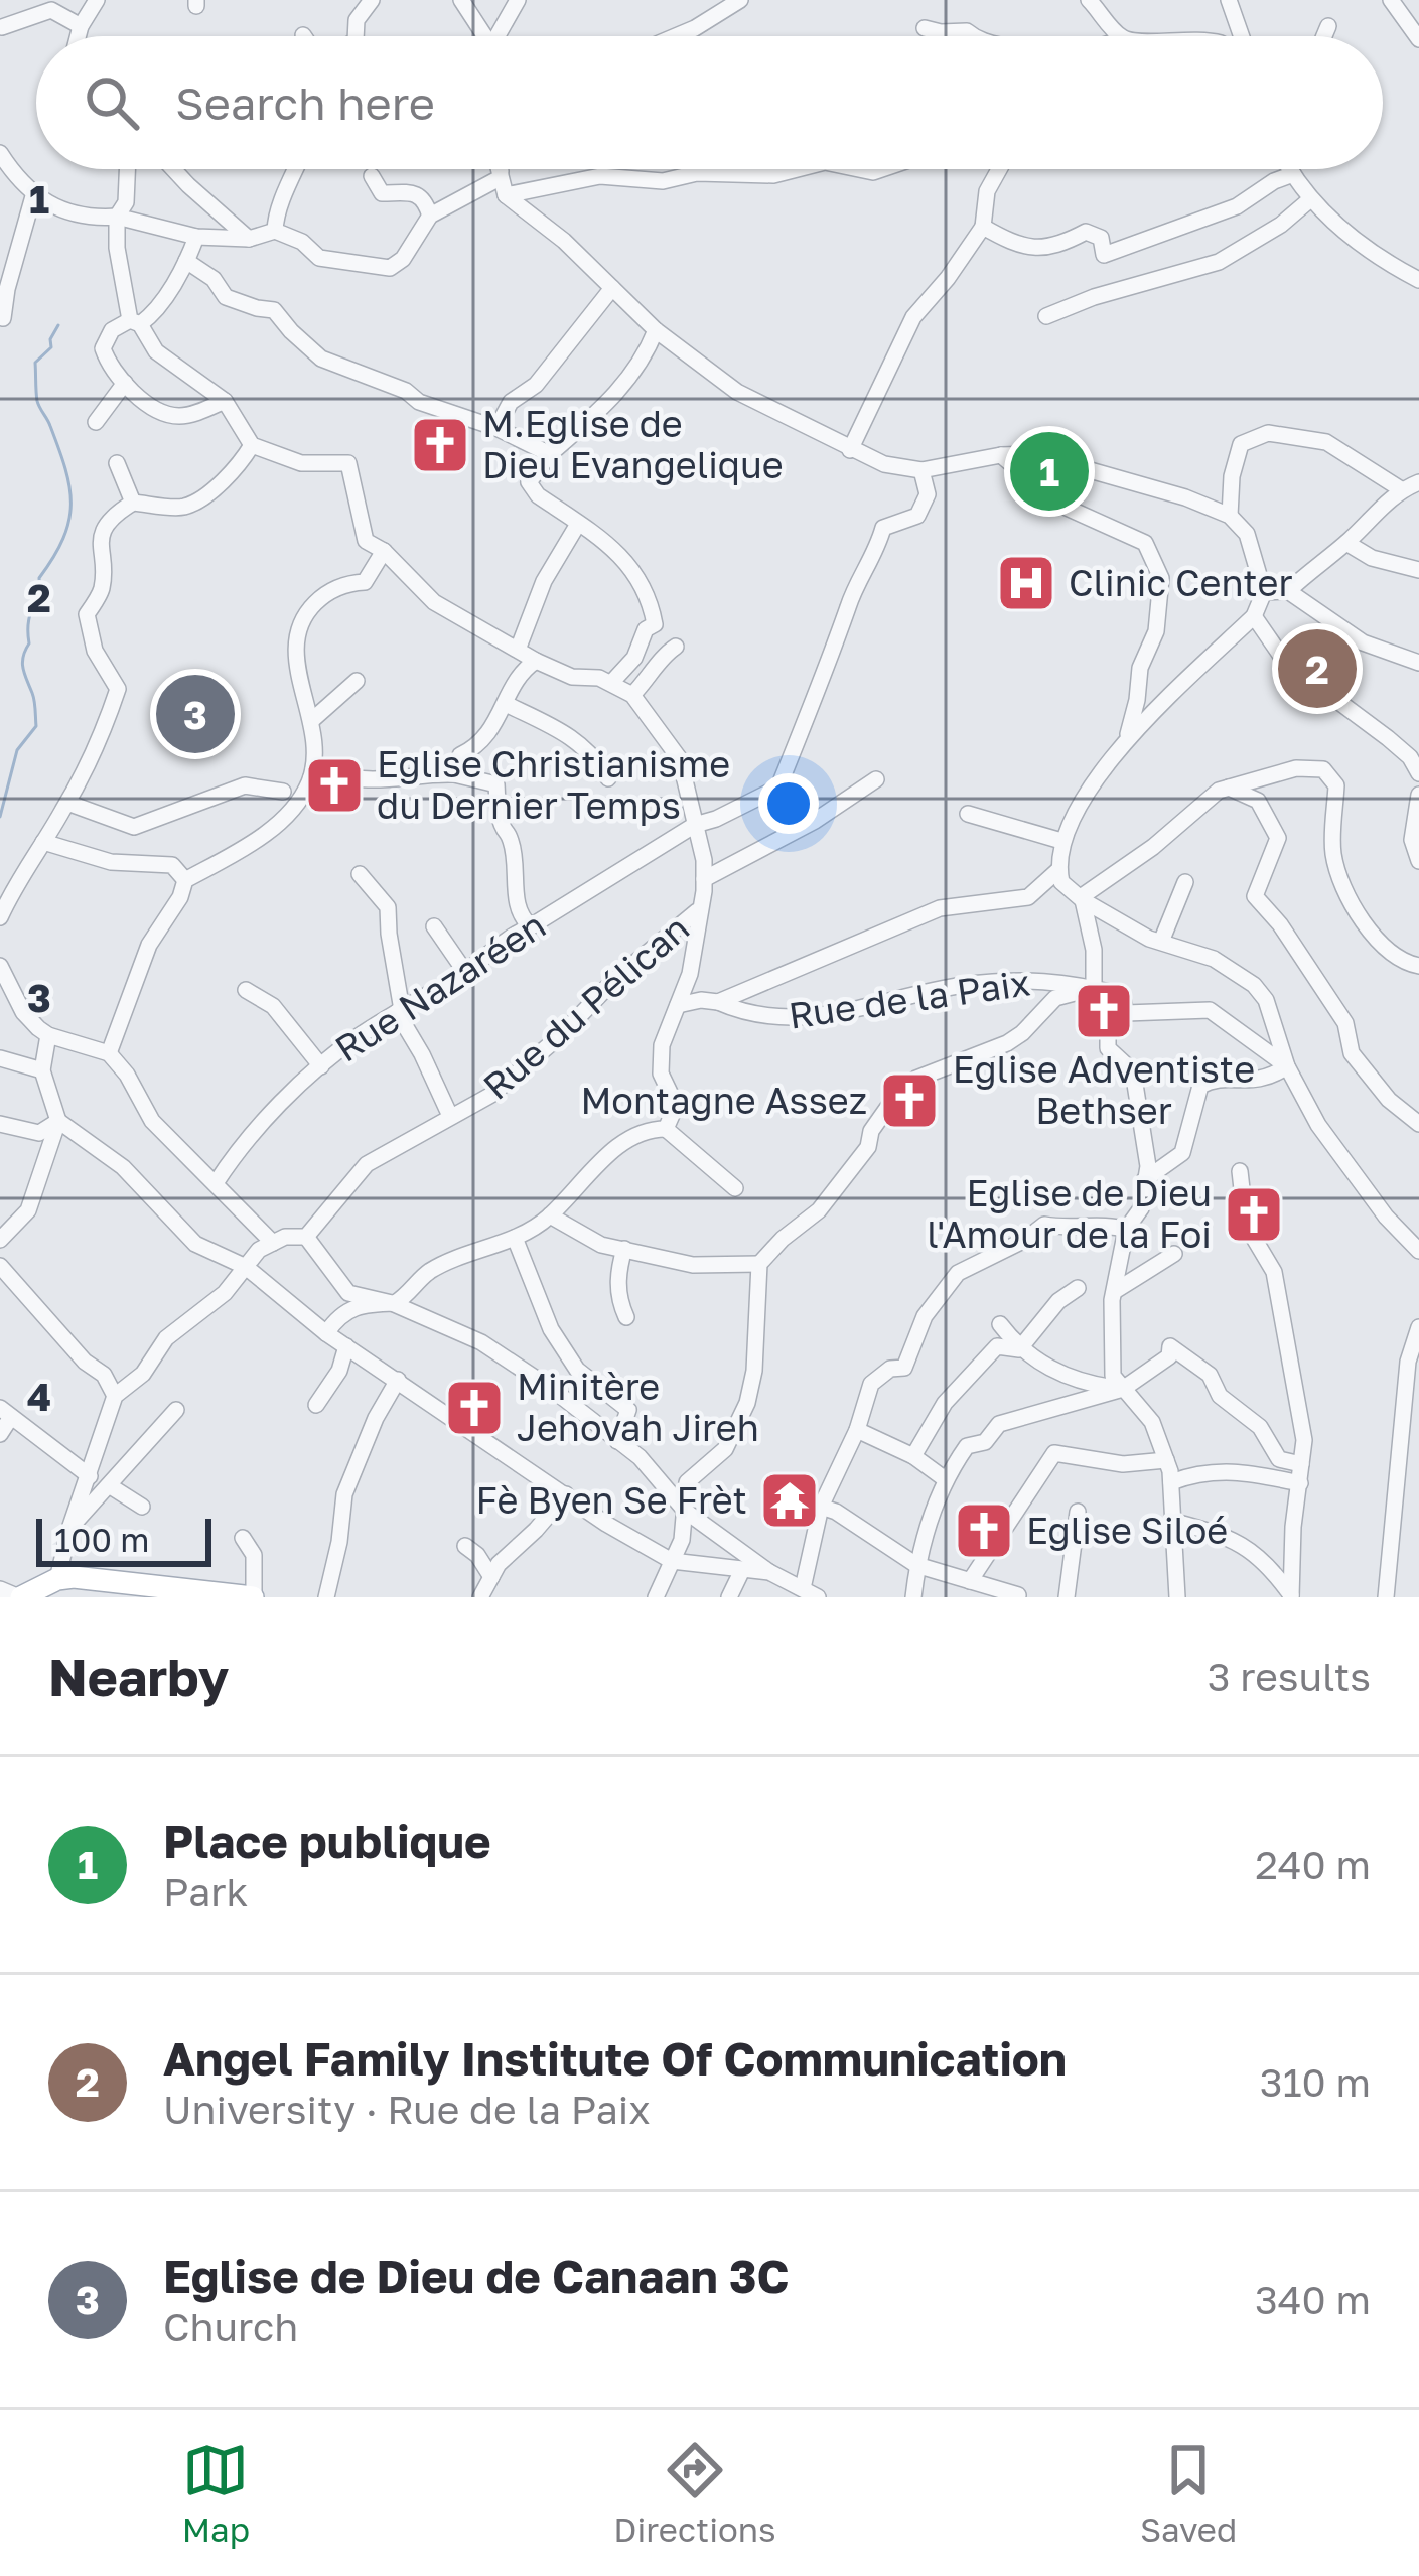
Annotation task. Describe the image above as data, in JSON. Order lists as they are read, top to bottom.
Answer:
{
  "streets": {
    "street": ["Rue Nazaréen", "Rue de la Paix", "Rue du Pélican"]
  },
  "places": {
    "church": [
      "M.Eglise de Dieu Evangelique",
      "Eglise Christianisme du Dernier Temps",
      "Eglise Adventiste Bethser",
      "Montagne Assez",
      "Eglise de Dieu l'Amour de la Foi",
      "Minitère Jehovah Jireh",
      "Eglise Siloé"
    ],
    "hospital": ["Clinic Center"],
    "temple": ["Fè Byen Se Frèt"]
  },
  "scale_bar": "100 m",
  "page": {
    "search": "Search here",
    "pins": ["1", "2", "3"],
    "scale": "100 m",
    "heading": ["Nearby", "3 results"],
    "list": [
      {
        "mark": "1",
        "name": "Place publique",
        "note": "Park",
        "value": "240 m"
      },
      {
        "mark": "2",
        "name": "Angel Family Institute Of Communication",
        "note": "University · Rue de la Paix",
        "value": "310 m"
      },
      {
        "mark": "3",
        "name": "Eglise de Dieu de Canaan 3C",
        "note": "Church",
        "value": "340 m"
      }
    ],
    "nav": ["Map", "Directions", "Saved"]
  },
  "grid": {
    "rows": [
      "1",
      "2",
      "3",
      "4"
    ]
  }
}
